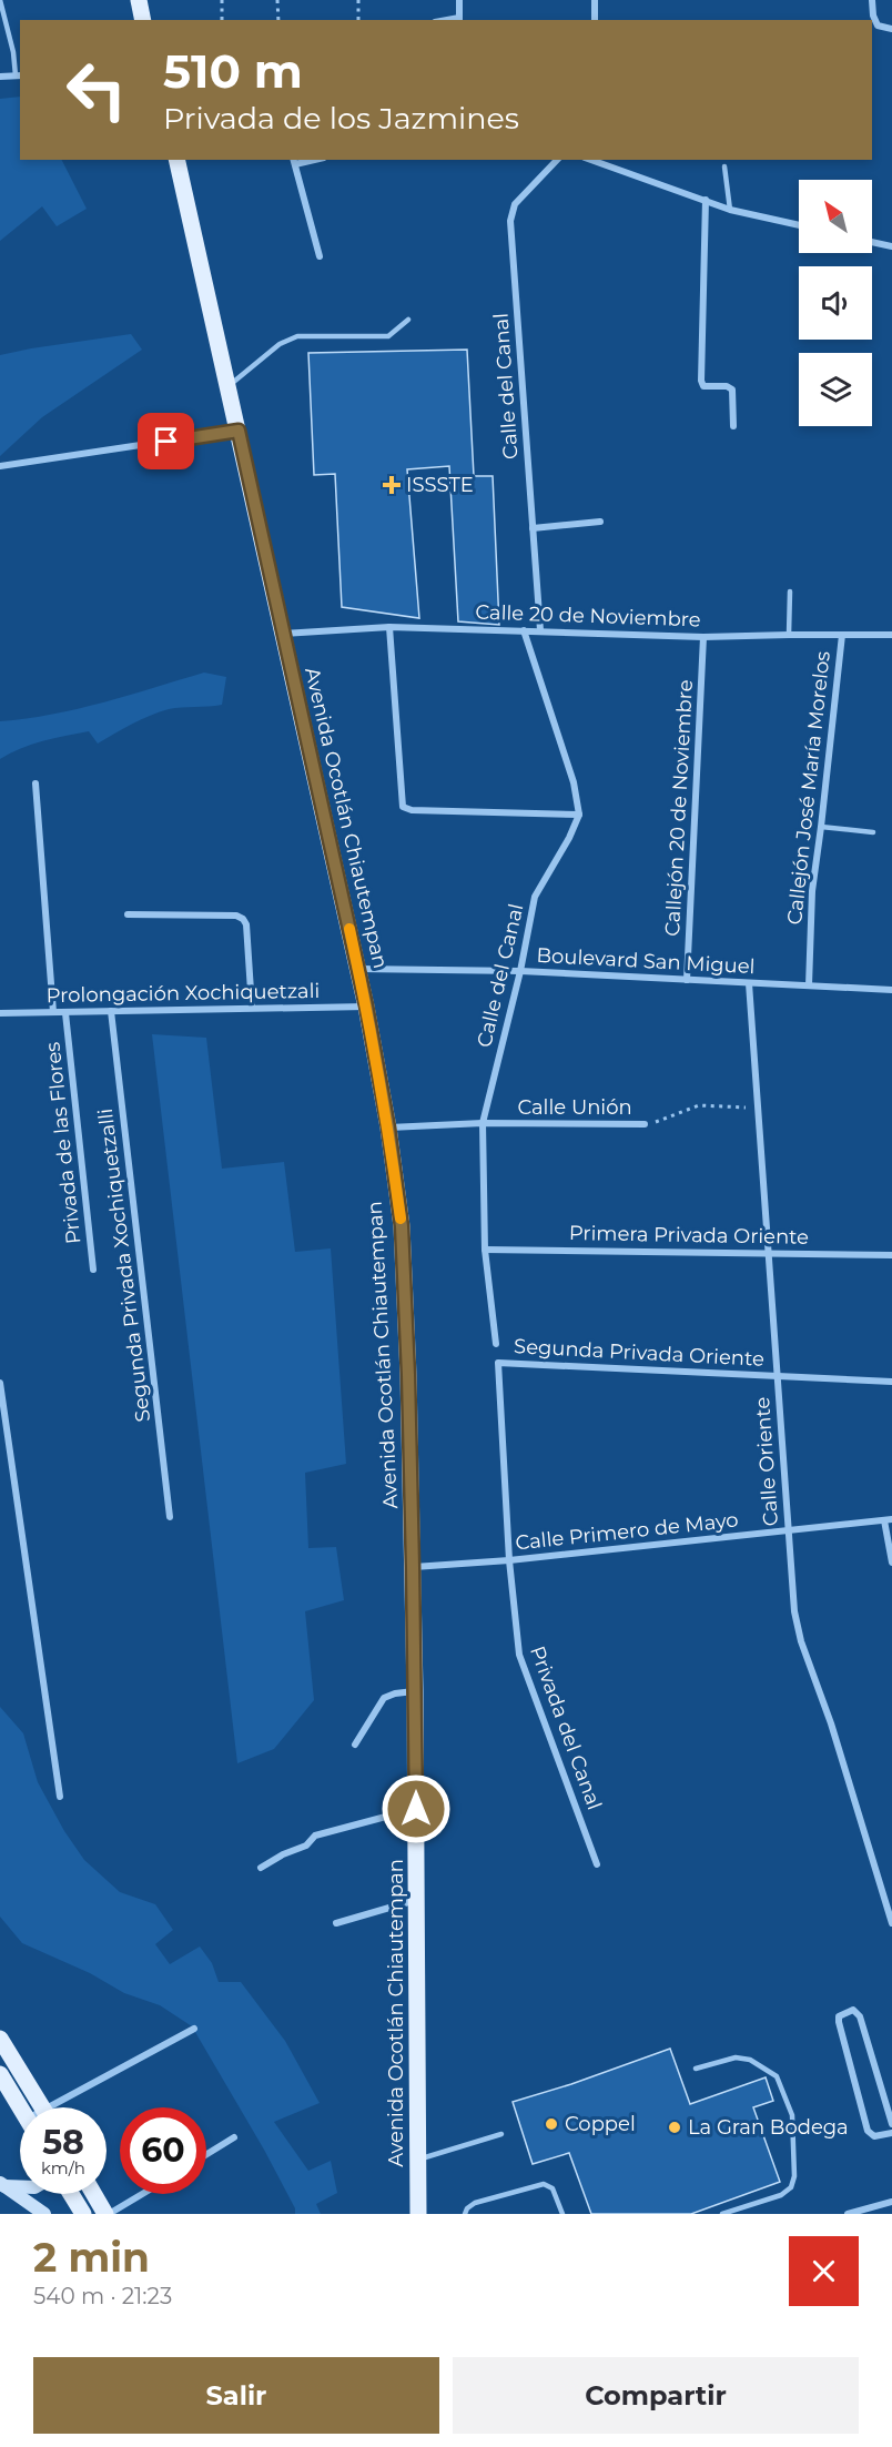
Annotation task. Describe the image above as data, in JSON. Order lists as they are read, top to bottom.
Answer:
{
  "streets": {
    "main road": ["Avenida Ocotlán Chiautempan"],
    "street": [
      "Calle del Canal",
      "Calle 20 de Noviembre",
      "Callejón José María Morelos",
      "Callejón 20 de Noviembre",
      "Boulevard San Miguel",
      "Prolongación Xochiquetzali",
      "Calle Unión",
      "Privada de las Flores",
      "Primera Privada Oriente",
      "Segunda Privada Xochiquetzalli",
      "Segunda Privada Oriente",
      "Calle Oriente",
      "Calle Primero de Mayo",
      "Privada del Canal"
    ]
  },
  "crossings": [
    ["Calle del Canal", "Calle 20 de Noviembre"],
    ["Calle del Canal", "Boulevard San Miguel"],
    ["Calle del Canal", "Calle Unión"],
    ["Calle del Canal", "Primera Privada Oriente"],
    ["Calle 20 de Noviembre", "Callejón José María Morelos"],
    ["Calle 20 de Noviembre", "Callejón 20 de Noviembre"],
    ["Calle 20 de Noviembre", "Avenida Ocotlán Chiautempan"],
    ["Callejón José María Morelos", "Boulevard San Miguel"],
    ["Callejón 20 de Noviembre", "Boulevard San Miguel"],
    ["Avenida Ocotlán Chiautempan", "Boulevard San Miguel"],
    ["Avenida Ocotlán Chiautempan", "Prolongación Xochiquetzali"],
    ["Avenida Ocotlán Chiautempan", "Calle Unión"],
    ["Avenida Ocotlán Chiautempan", "Calle Primero de Mayo"],
    ["Boulevard San Miguel", "Calle Oriente"],
    ["Prolongación Xochiquetzali", "Privada de las Flores"],
    ["Prolongación Xochiquetzali", "Segunda Privada Xochiquetzalli"],
    ["Calle Unión", "Calle Oriente"],
    ["Primera Privada Oriente", "Calle Oriente"],
    ["Segunda Privada Oriente", "Calle Oriente"],
    ["Segunda Privada Oriente", "Calle Primero de Mayo"],
    ["Segunda Privada Oriente", "Privada del Canal"],
    ["Calle Oriente", "Calle Primero de Mayo"],
    ["Calle Primero de Mayo", "Privada del Canal"]
  ],
  "places": {
    "health": ["ISSSTE"],
    "other": ["Coppel", "La Gran Bodega"]
  },
  "north": "top left",
  "page": {
    "turn": ["510 m", "Privada de los Jazmines"],
    "speed": "58 km/h",
    "limit": "60",
    "heading": ["2 min", "540 m · 21:23"],
    "buttons": ["Salir", "Compartir"]
  }
}
